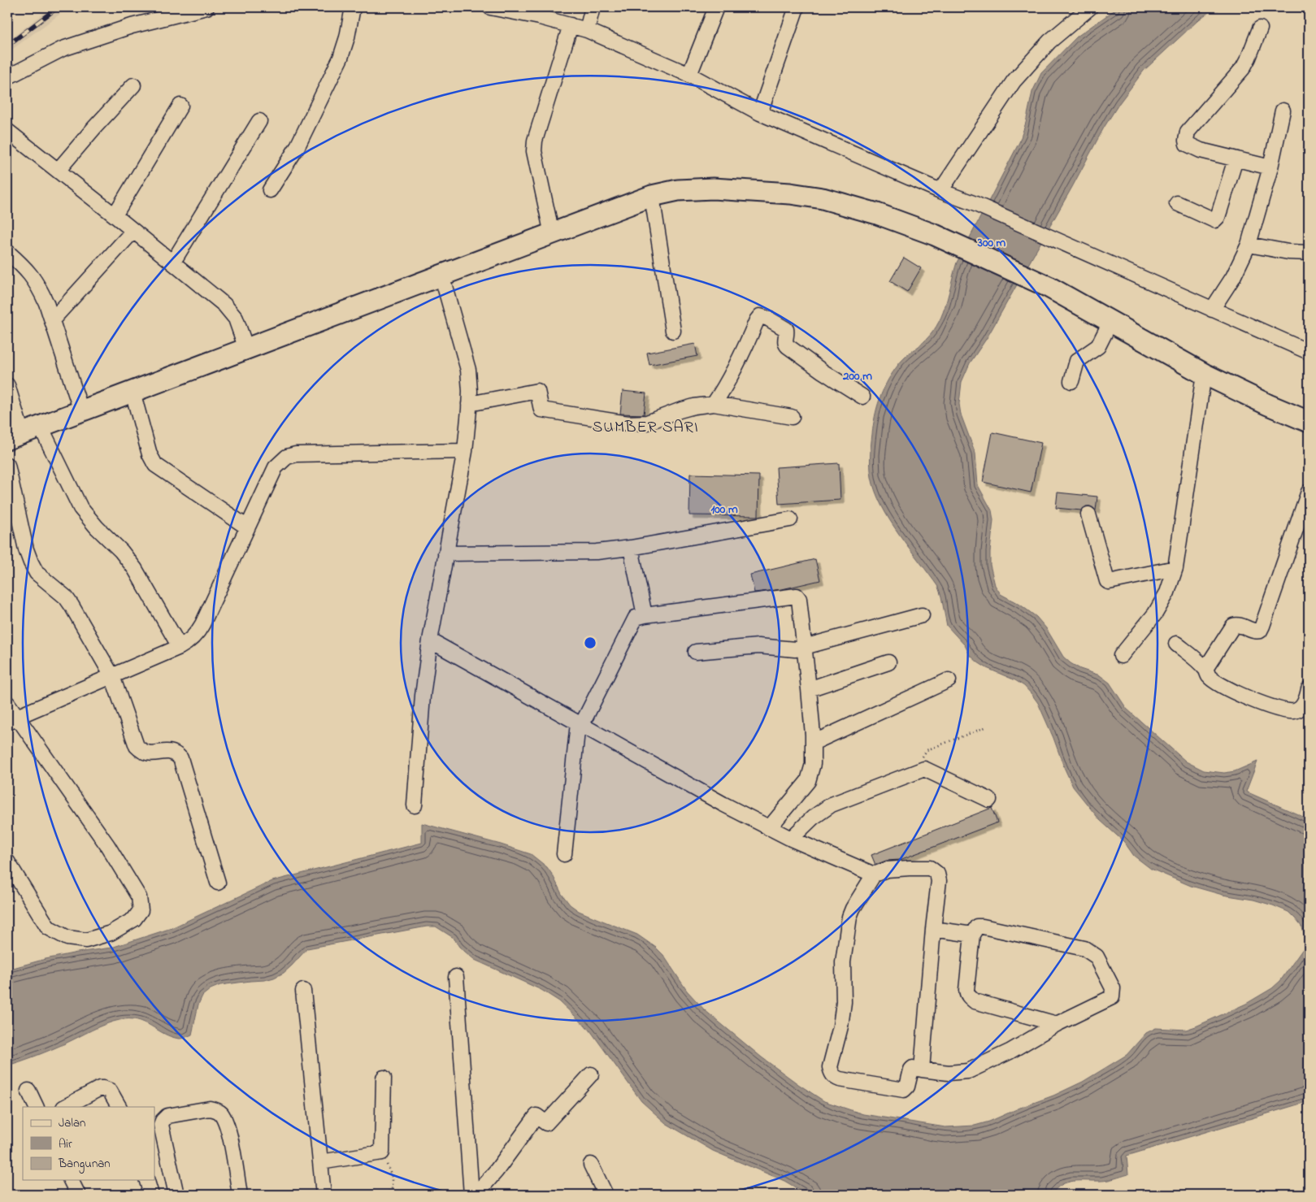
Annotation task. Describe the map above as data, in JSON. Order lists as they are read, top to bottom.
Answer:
{
  "districts": ["SUMBER SARI"],
  "legend": ["Jalan", "Air", "Bangunan"],
  "rings": ["300 m", "200 m", "100 m"]
}
